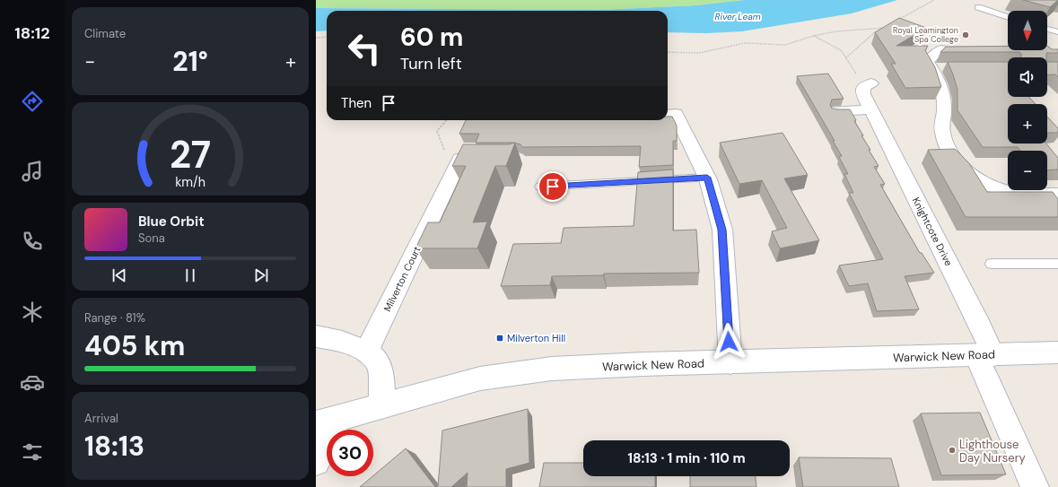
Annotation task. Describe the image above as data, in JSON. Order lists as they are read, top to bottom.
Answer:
{
  "streets": {
    "street": ["Knightcote Drive", "Milverton Court", "Warwick New Road"]
  },
  "crossings": [
    ["Knightcote Drive", "Warwick New Road"]
  ],
  "water": ["River Leam"],
  "places": {
    "other": ["Royal Leamington Spa College", "Lighthouse Day Nursery"],
    "transit": ["Milverton Hill"]
  },
  "north": "bottom",
  "page": {
    "tabs": "18:12",
    "tile": [
      "Climate",
      ["Range · 81%", "405 km"],
      ["Arrival", "18:13"]
    ],
    "map_buttons": ["+", "−"],
    "turn": ["60 m", "Turn left"],
    "heat": ["−", "21°", "+"],
    "then": "Then",
    "song": ["Blue Orbit", "Sona"],
    "limit": "30",
    "trip": "18:13 · 1 min · 110 m",
    "gauge": ["27", "km/h"]
  }
}
